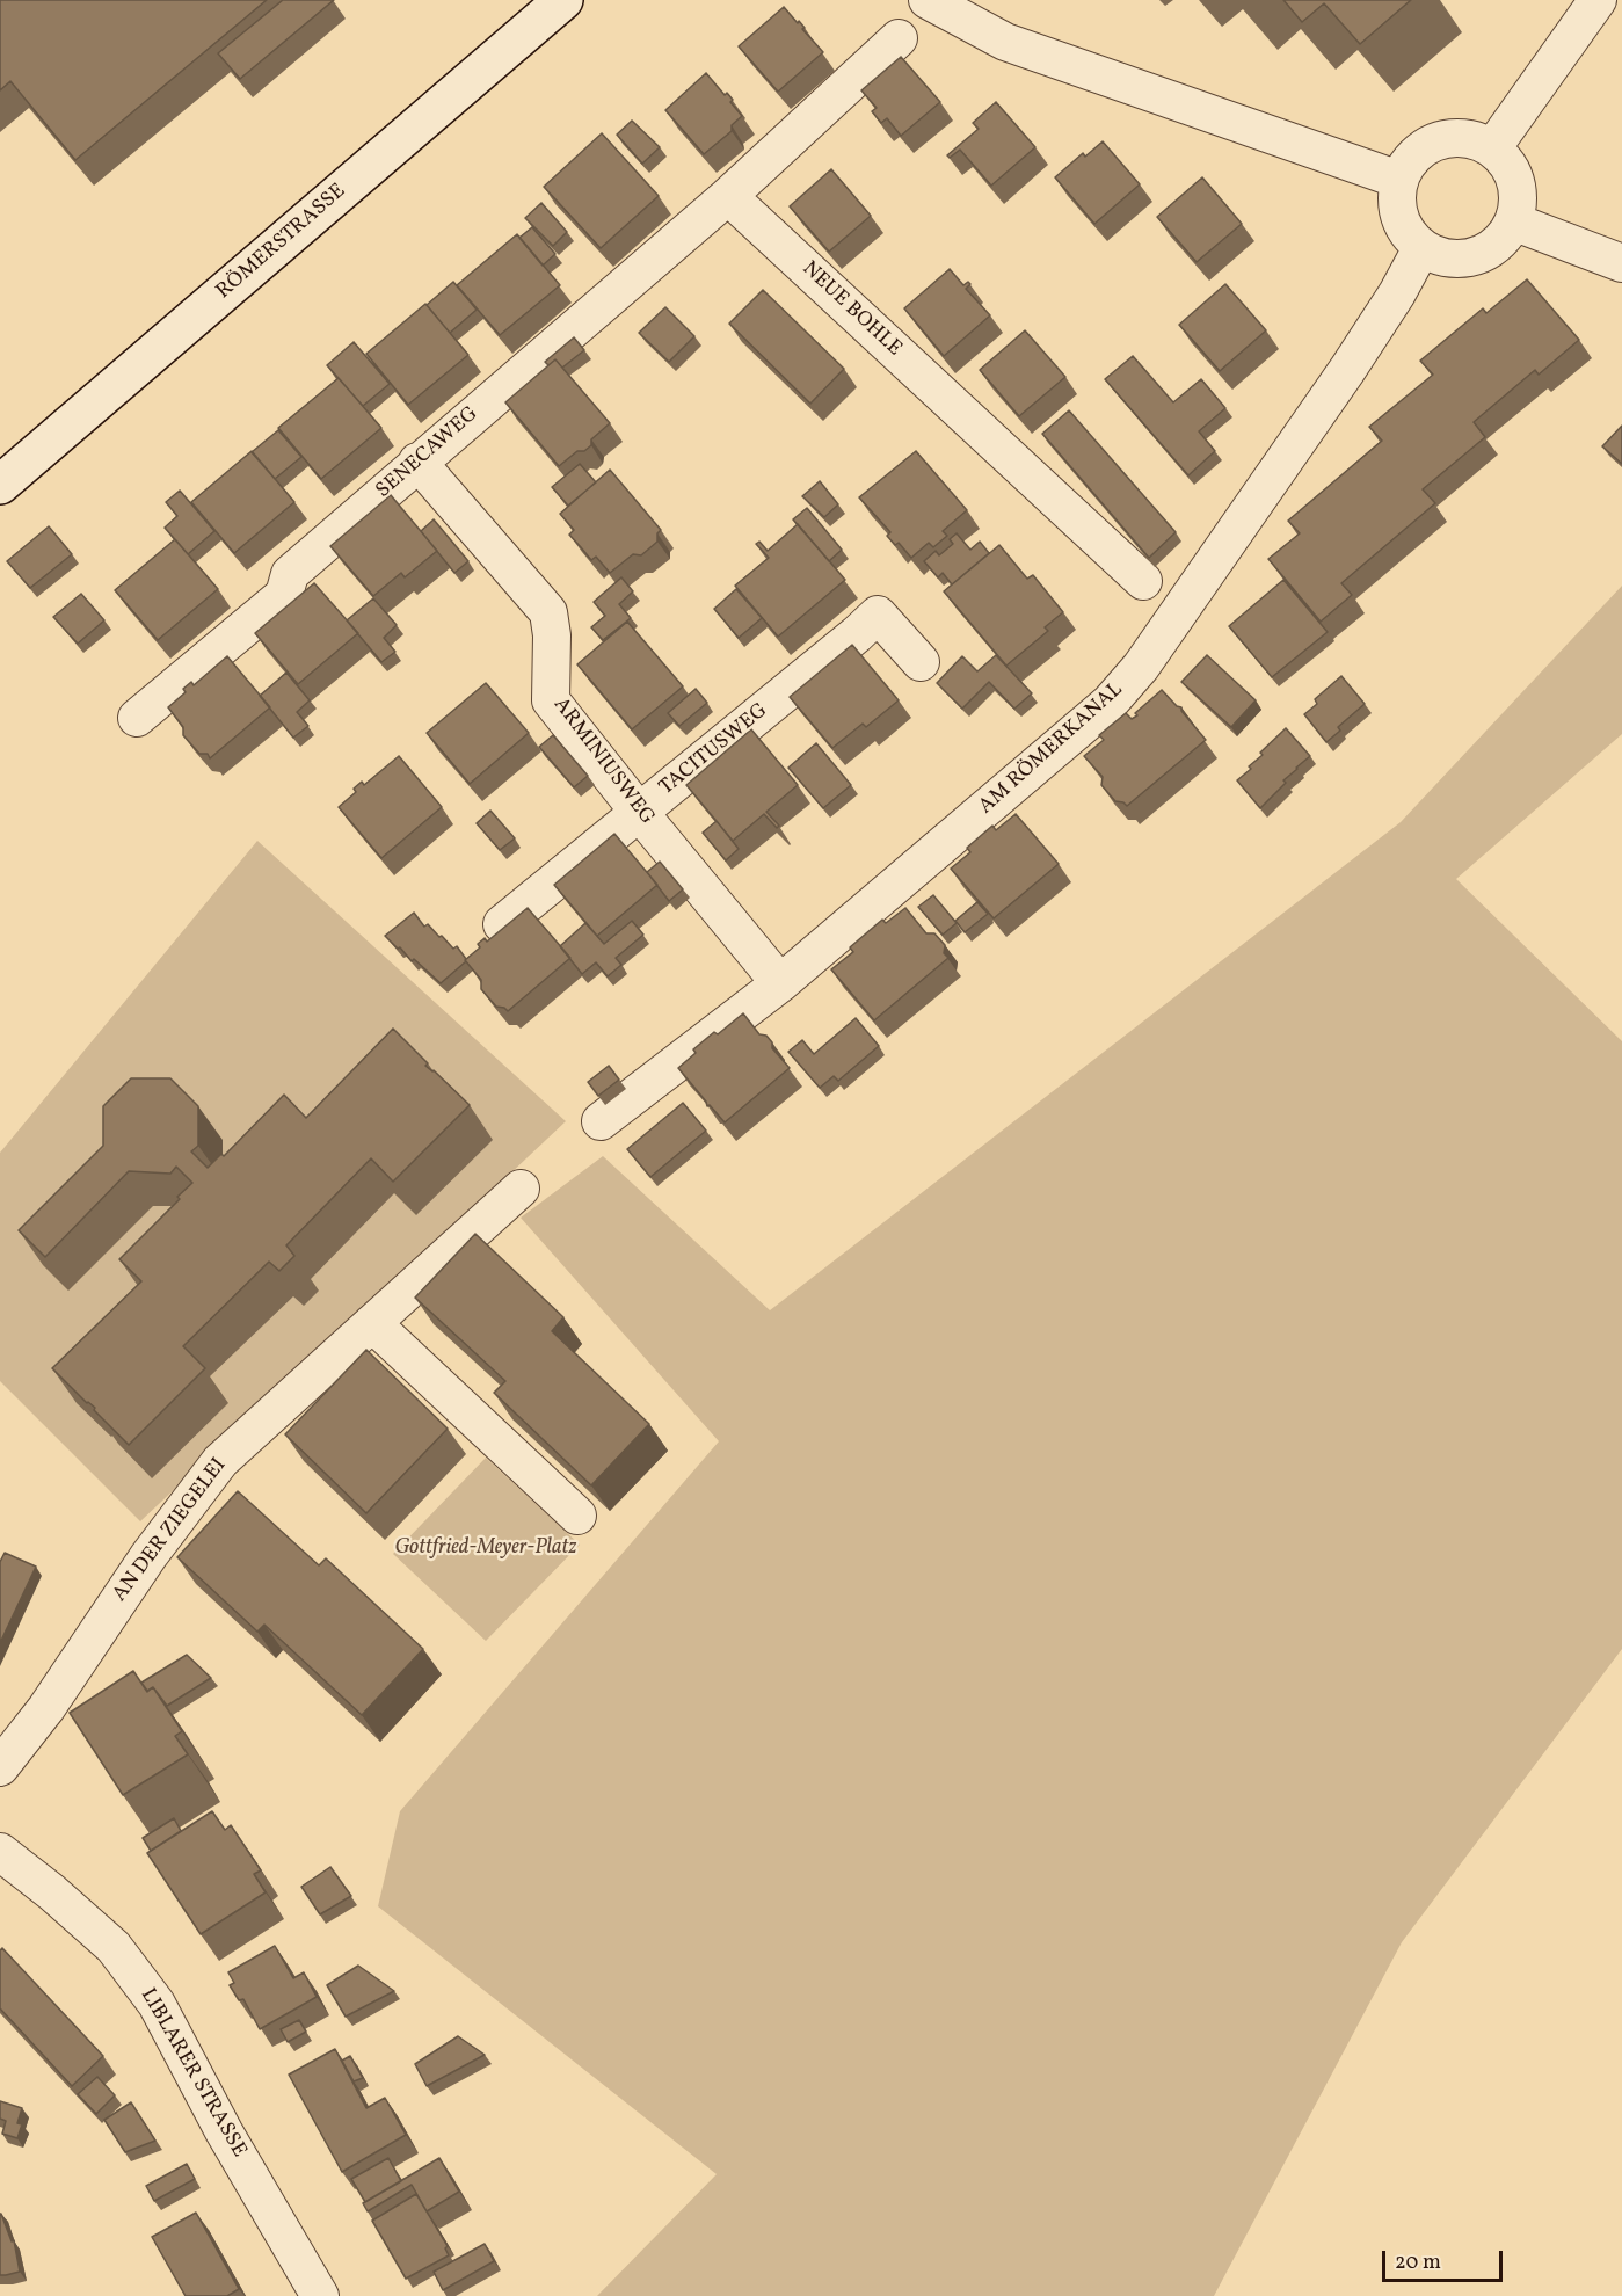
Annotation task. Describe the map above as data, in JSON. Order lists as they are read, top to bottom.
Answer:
{
  "streets": {
    "main road": ["RÖMERSTRASSE"],
    "street": [
      "NEUE BOHLE",
      "SENECAWEG",
      "AM RÖMERKANAL",
      "TACITUSWEG",
      "ARMINIUSWEG",
      "AN DER ZIEGELEI",
      "LIBLARER STRASSE"
    ]
  },
  "crossings": [
    ["NEUE BOHLE", "SENECAWEG"],
    ["SENECAWEG", "ARMINIUSWEG"],
    ["AM RÖMERKANAL", "ARMINIUSWEG"],
    ["TACITUSWEG", "ARMINIUSWEG"]
  ],
  "parks": ["Gottfried-Meyer-Platz"],
  "scale_bar": "20 m"
}
